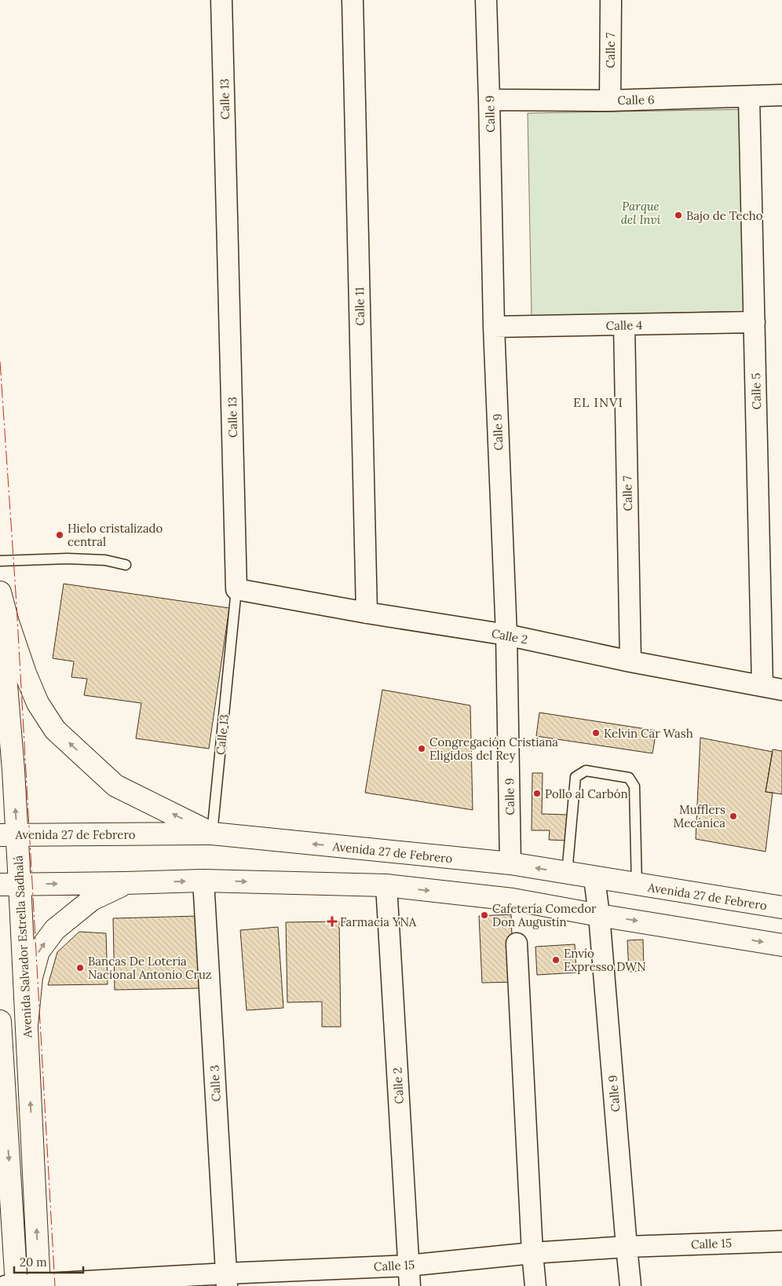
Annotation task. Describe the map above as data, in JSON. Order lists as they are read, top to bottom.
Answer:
{
  "streets": {
    "main road": ["Avenida 27 de Febrero", "Avenida Salvador Estrella Sadhalá"],
    "street": [
      "Calle 7",
      "Calle 13",
      "Calle 6",
      "Calle 9",
      "Calle 11",
      "Calle 4",
      "Calle 5",
      "Calle 2",
      "Calle 3",
      "Calle 15"
    ]
  },
  "crossings": [
    ["Calle 7", "Calle 6"],
    ["Calle 7", "Calle 4"],
    ["Calle 7", "Calle 2"],
    ["Calle 13", "Calle 2"],
    ["Calle 13", "Avenida 27 de Febrero"],
    ["Calle 6", "Calle 9"],
    ["Calle 6", "Calle 5"],
    ["Calle 9", "Calle 4"],
    ["Calle 9", "Calle 2"],
    ["Calle 9", "Avenida 27 de Febrero"],
    ["Calle 9", "Calle 15"],
    ["Calle 11", "Calle 2"],
    ["Calle 4", "Calle 5"],
    ["Calle 5", "Calle 2"],
    ["Calle 2", "Calle 15"],
    ["Avenida 27 de Febrero", "Avenida Salvador Estrella Sadhalá"],
    ["Avenida Salvador Estrella Sadhalá", "Calle 15"],
    ["Calle 3", "Calle 15"]
  ],
  "districts": ["EL INVI"],
  "parks": ["Parque del Invi"],
  "places": {
    "other": [
      "Bajo de Techo",
      "Hielo cristalizado central",
      "Kelvin Car Wash",
      "Congregación Cristiana Eligidos del Rey",
      "Pollo al Carbón",
      "Mufflers Mecánica",
      "Cafetería Comedor Don Augustin",
      "Envío Expresso DWN",
      "Bancas De Loteria Nacional Antonio Cruz"
    ],
    "health": ["Farmacia YNA"]
  },
  "scale_bar": "20 m"
}
